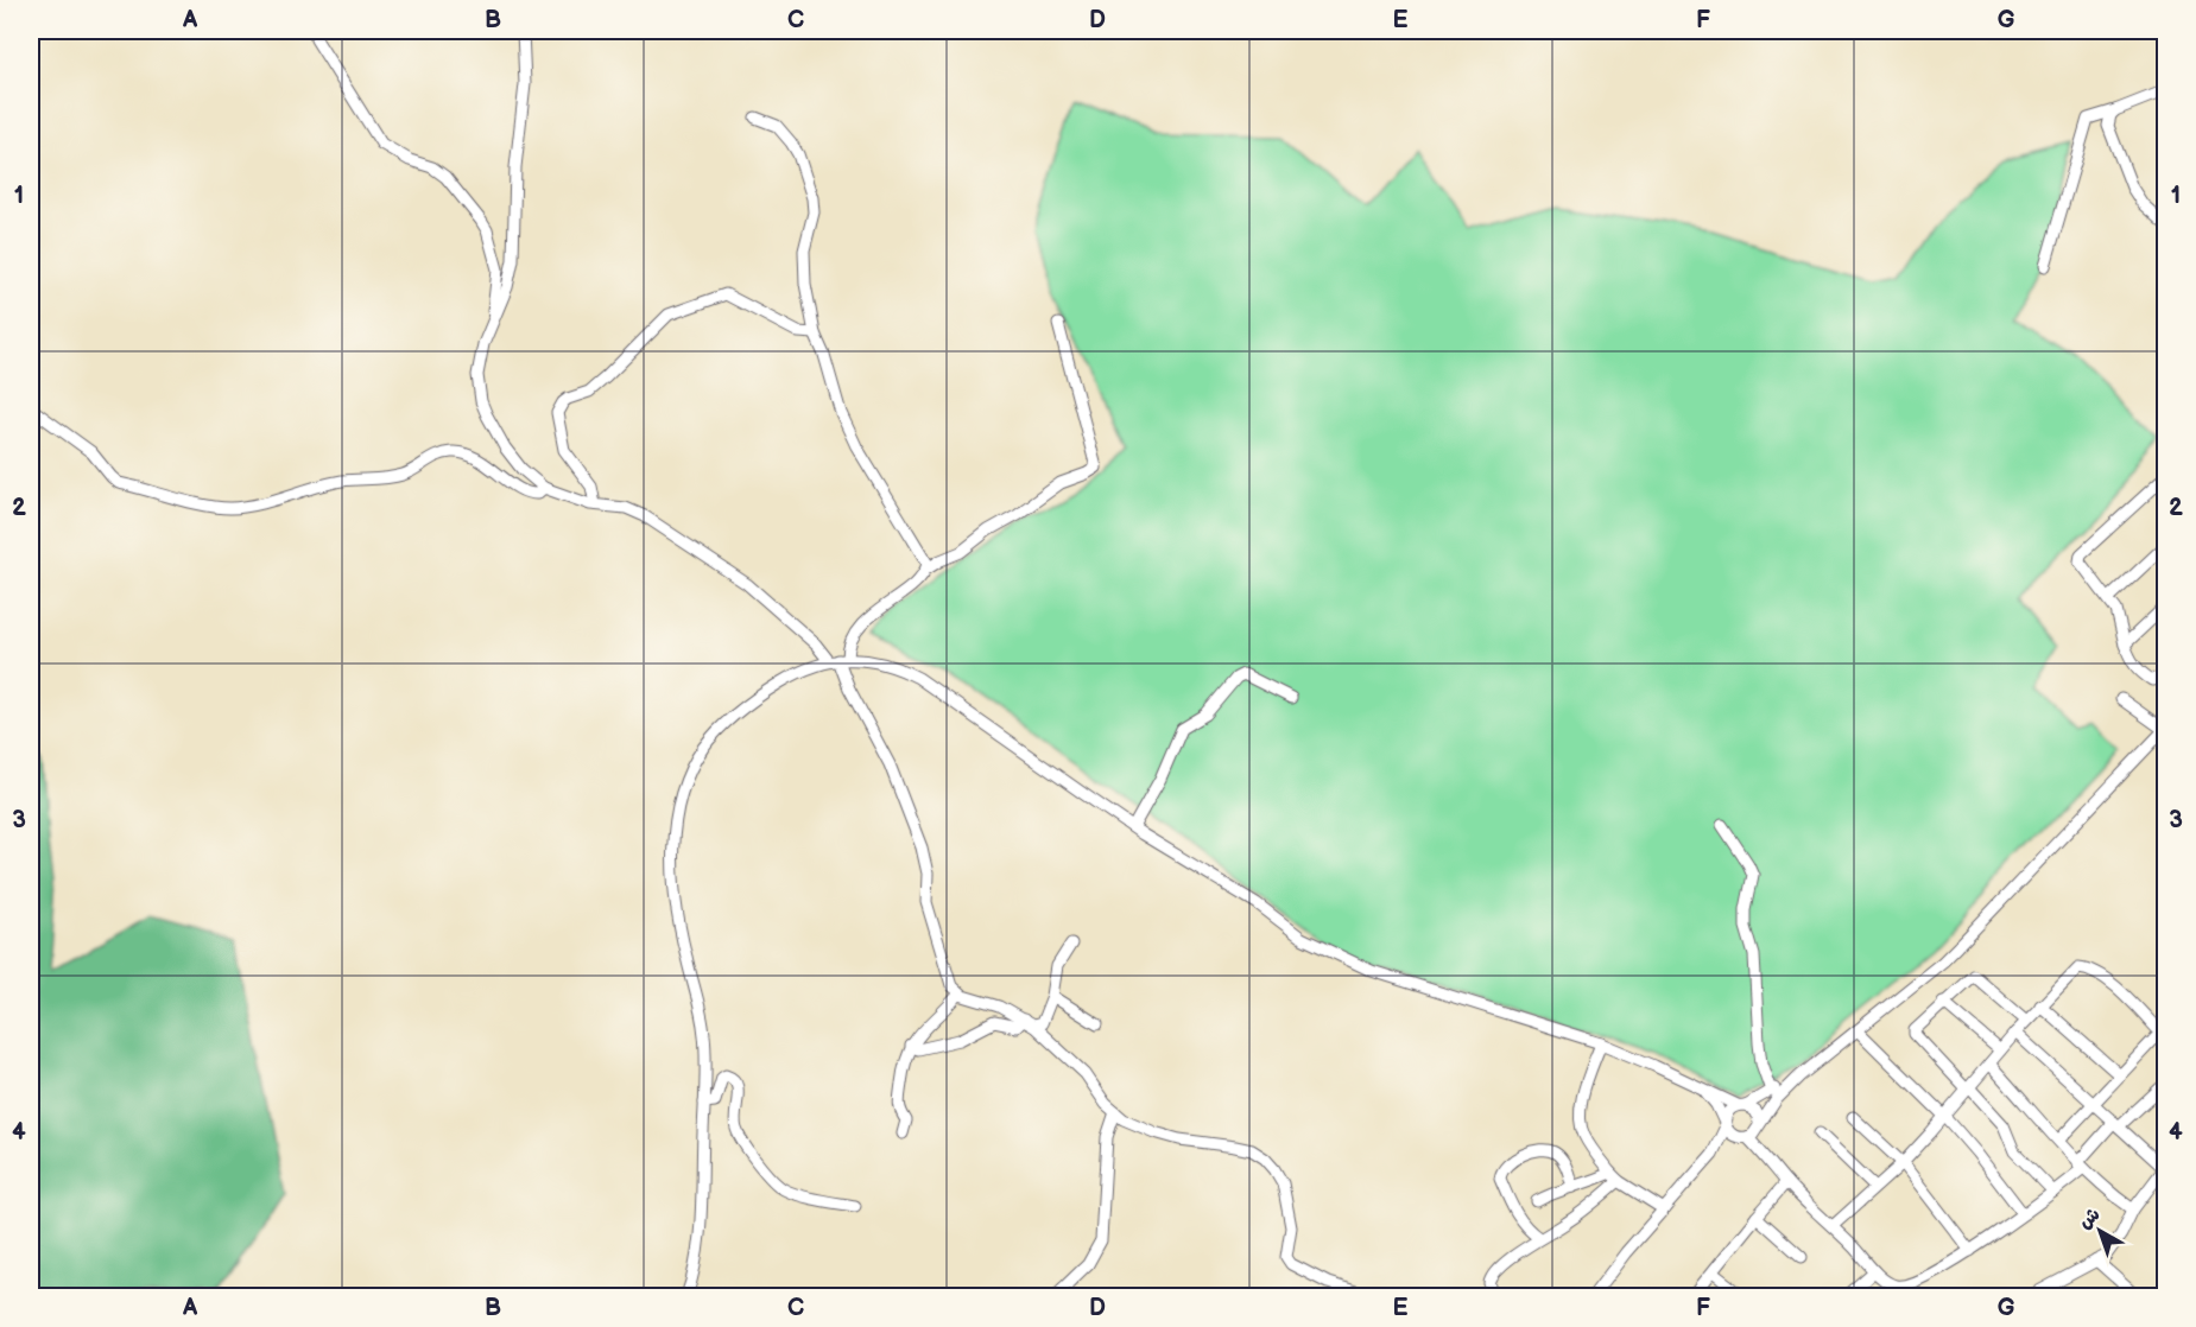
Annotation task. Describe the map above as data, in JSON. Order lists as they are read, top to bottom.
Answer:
{
  "north": "top left",
  "grid": {
    "columns": [
      "A",
      "B",
      "C",
      "D",
      "E",
      "F",
      "G"
    ],
    "rows": [
      "1",
      "2",
      "3",
      "4"
    ]
  }
}
